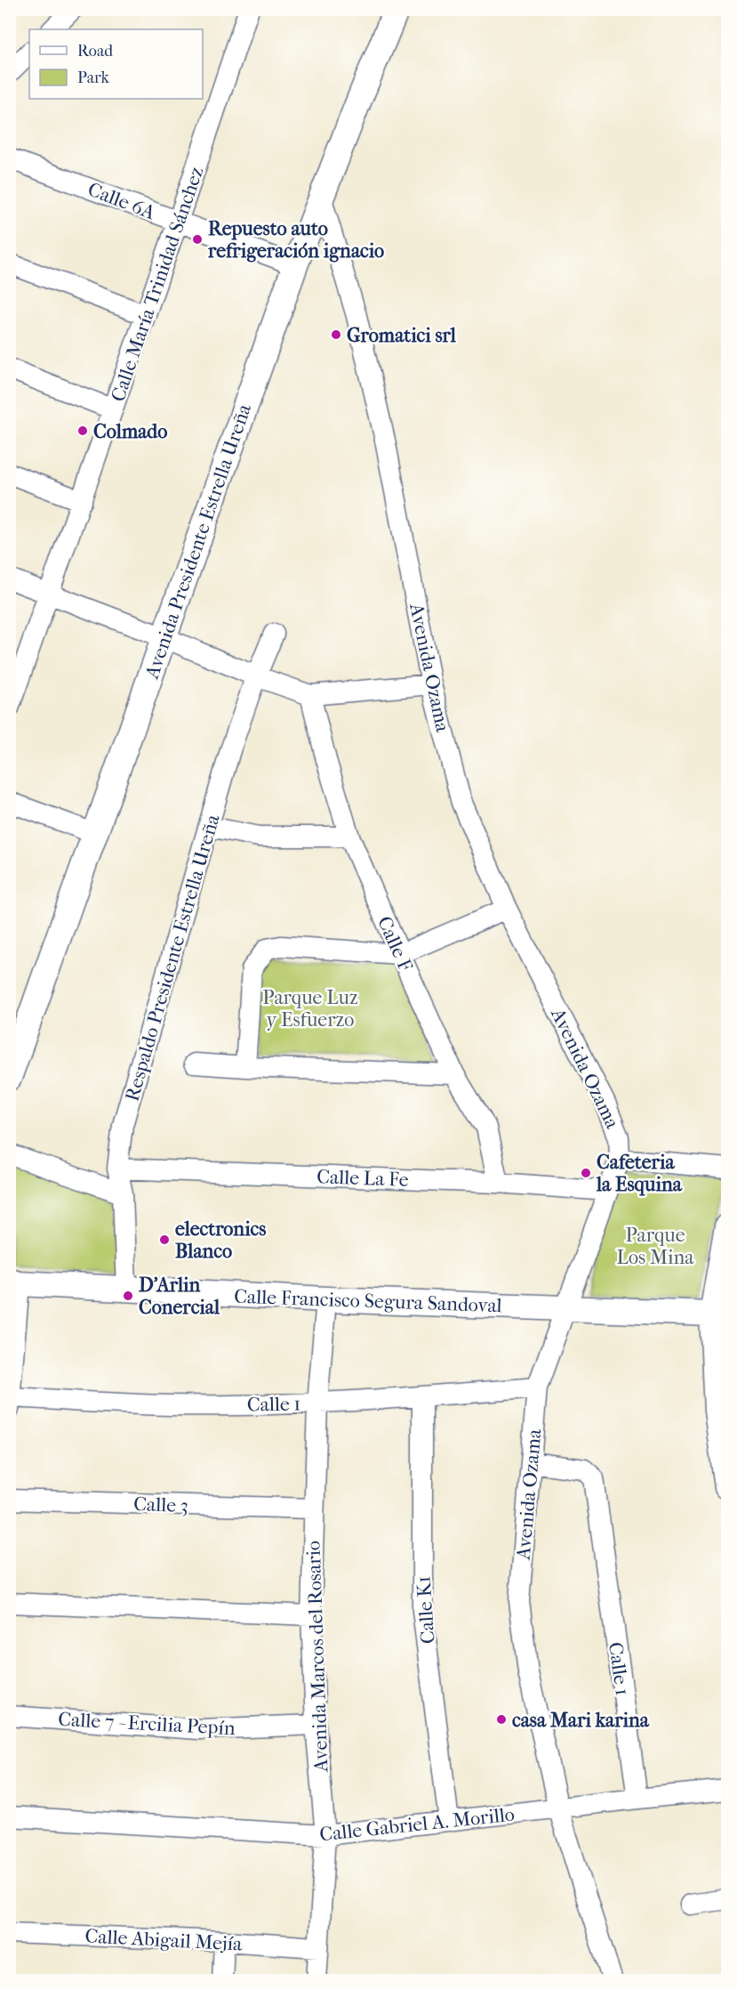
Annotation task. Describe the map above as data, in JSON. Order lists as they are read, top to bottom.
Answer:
{
  "streets": {
    "main road": ["Avenida Presidente Estrella Ureña", "Calle Francisco Segura Sandoval"],
    "street": [
      "Calle 6A",
      "Calle María Trinidad Sánchez",
      "Avenida Ozama",
      "Calle F",
      "Respaldo Presidente Estrella Ureña",
      "Calle La Fe",
      "Calle 1",
      "Calle 3",
      "Calle K1",
      "Avenida Marcos del Rosario",
      "Calle 7 - Ercilia Pepín",
      "Calle Gabriel A. Morillo",
      "Calle Abigail Mejía"
    ]
  },
  "crossings": [
    ["Calle 6A", "Calle María Trinidad Sánchez"],
    ["Calle 6A", "Avenida Presidente Estrella Ureña"],
    ["Avenida Presidente Estrella Ureña", "Avenida Ozama"],
    ["Avenida Ozama", "Calle La Fe"],
    ["Avenida Ozama", "Calle Francisco Segura Sandoval"],
    ["Avenida Ozama", "Calle 1"],
    ["Avenida Ozama", "Calle Gabriel A. Morillo"],
    ["Calle F", "Calle La Fe"],
    ["Respaldo Presidente Estrella Ureña", "Calle La Fe"],
    ["Respaldo Presidente Estrella Ureña", "Calle Francisco Segura Sandoval"],
    ["Calle Francisco Segura Sandoval", "Avenida Marcos del Rosario"],
    ["Calle 1", "Calle K1"],
    ["Calle 1", "Avenida Marcos del Rosario"],
    ["Calle 1", "Calle Gabriel A. Morillo"],
    ["Calle 3", "Avenida Marcos del Rosario"],
    ["Calle K1", "Calle Gabriel A. Morillo"],
    ["Avenida Marcos del Rosario", "Calle 7 - Ercilia Pepín"],
    ["Avenida Marcos del Rosario", "Calle Gabriel A. Morillo"],
    ["Avenida Marcos del Rosario", "Calle Abigail Mejía"]
  ],
  "parks": ["Parque Luz y Esfuerzo", "Parque Los Mina"],
  "places": [
    "Repuesto auto refrigeración ignacio",
    "Gromatici srl",
    "Colmado",
    "Cafeteria la Esquina",
    "electronics Blanco",
    "D’Arlin Conercial",
    "casa Mari karina"
  ],
  "legend": ["Road", "Park"]
}
